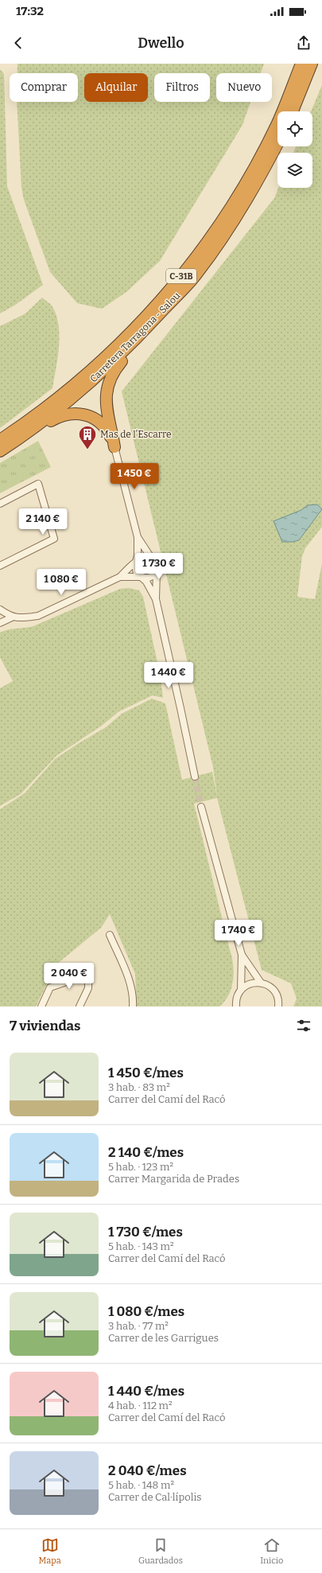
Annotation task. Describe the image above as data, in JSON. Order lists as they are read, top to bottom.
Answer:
{
  "streets": {
    "highway": ["C-31B", "Carretera Tarragona - Salou"]
  },
  "places": {
    "building": ["Mas de l'Escarre"]
  },
  "page": {
    "status": "17:32",
    "header": "Dwello",
    "chip": [
      "Comprar",
      "Alquilar",
      "Filtros",
      "Nuevo"
    ],
    "price": [
      "1 450 €",
      "2 140 €",
      "1 730 €",
      "1 080 €",
      "1 440 €",
      "1 740 €",
      "2 040 €"
    ],
    "heading": "7 viviendas",
    "list": [
      {
        "name": "1 450 €/mes",
        "note": "3 hab. · 83 m² · Carrer del Camí del Racó"
      },
      {
        "name": "2 140 €/mes",
        "note": "5 hab. · 123 m² · Carrer Margarida de Prades"
      },
      {
        "name": "1 730 €/mes",
        "note": "5 hab. · 143 m² · Carrer del Camí del Racó"
      },
      {
        "name": "1 080 €/mes",
        "note": "3 hab. · 77 m² · Carrer de les Garrigues"
      },
      {
        "name": "1 440 €/mes",
        "note": "4 hab. · 112 m² · Carrer del Camí del Racó"
      },
      {
        "name": "2 040 €/mes",
        "note": "5 hab. · 148 m² · Carrer de Cal·lípolis"
      }
    ],
    "tabs": ["Mapa", "Guardados", "Inicio"]
  }
}
